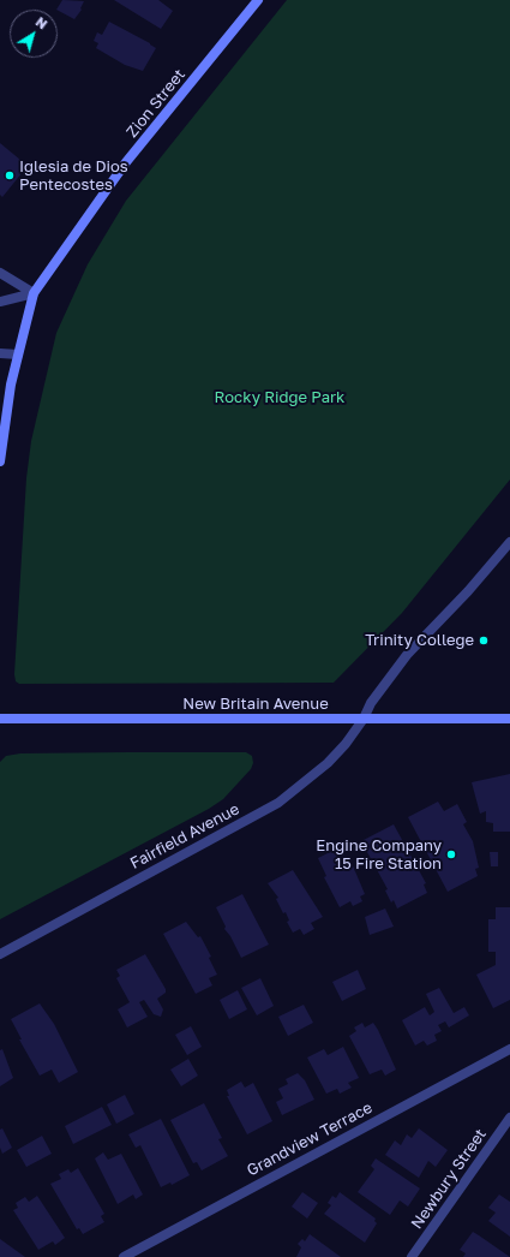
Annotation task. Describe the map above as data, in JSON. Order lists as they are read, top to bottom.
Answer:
{
  "streets": {
    "main road": ["Zion Street", "New Britain Avenue"],
    "street": ["Fairfield Avenue", "Grandview Terrace", "Newbury Street"]
  },
  "crossings": [
    ["New Britain Avenue", "Fairfield Avenue"]
  ],
  "parks": ["Rocky Ridge Park"],
  "places": ["Iglesia de Dios Pentecostes", "Trinity College", "Engine Company 15 Fire Station"],
  "north": "top right"
}
